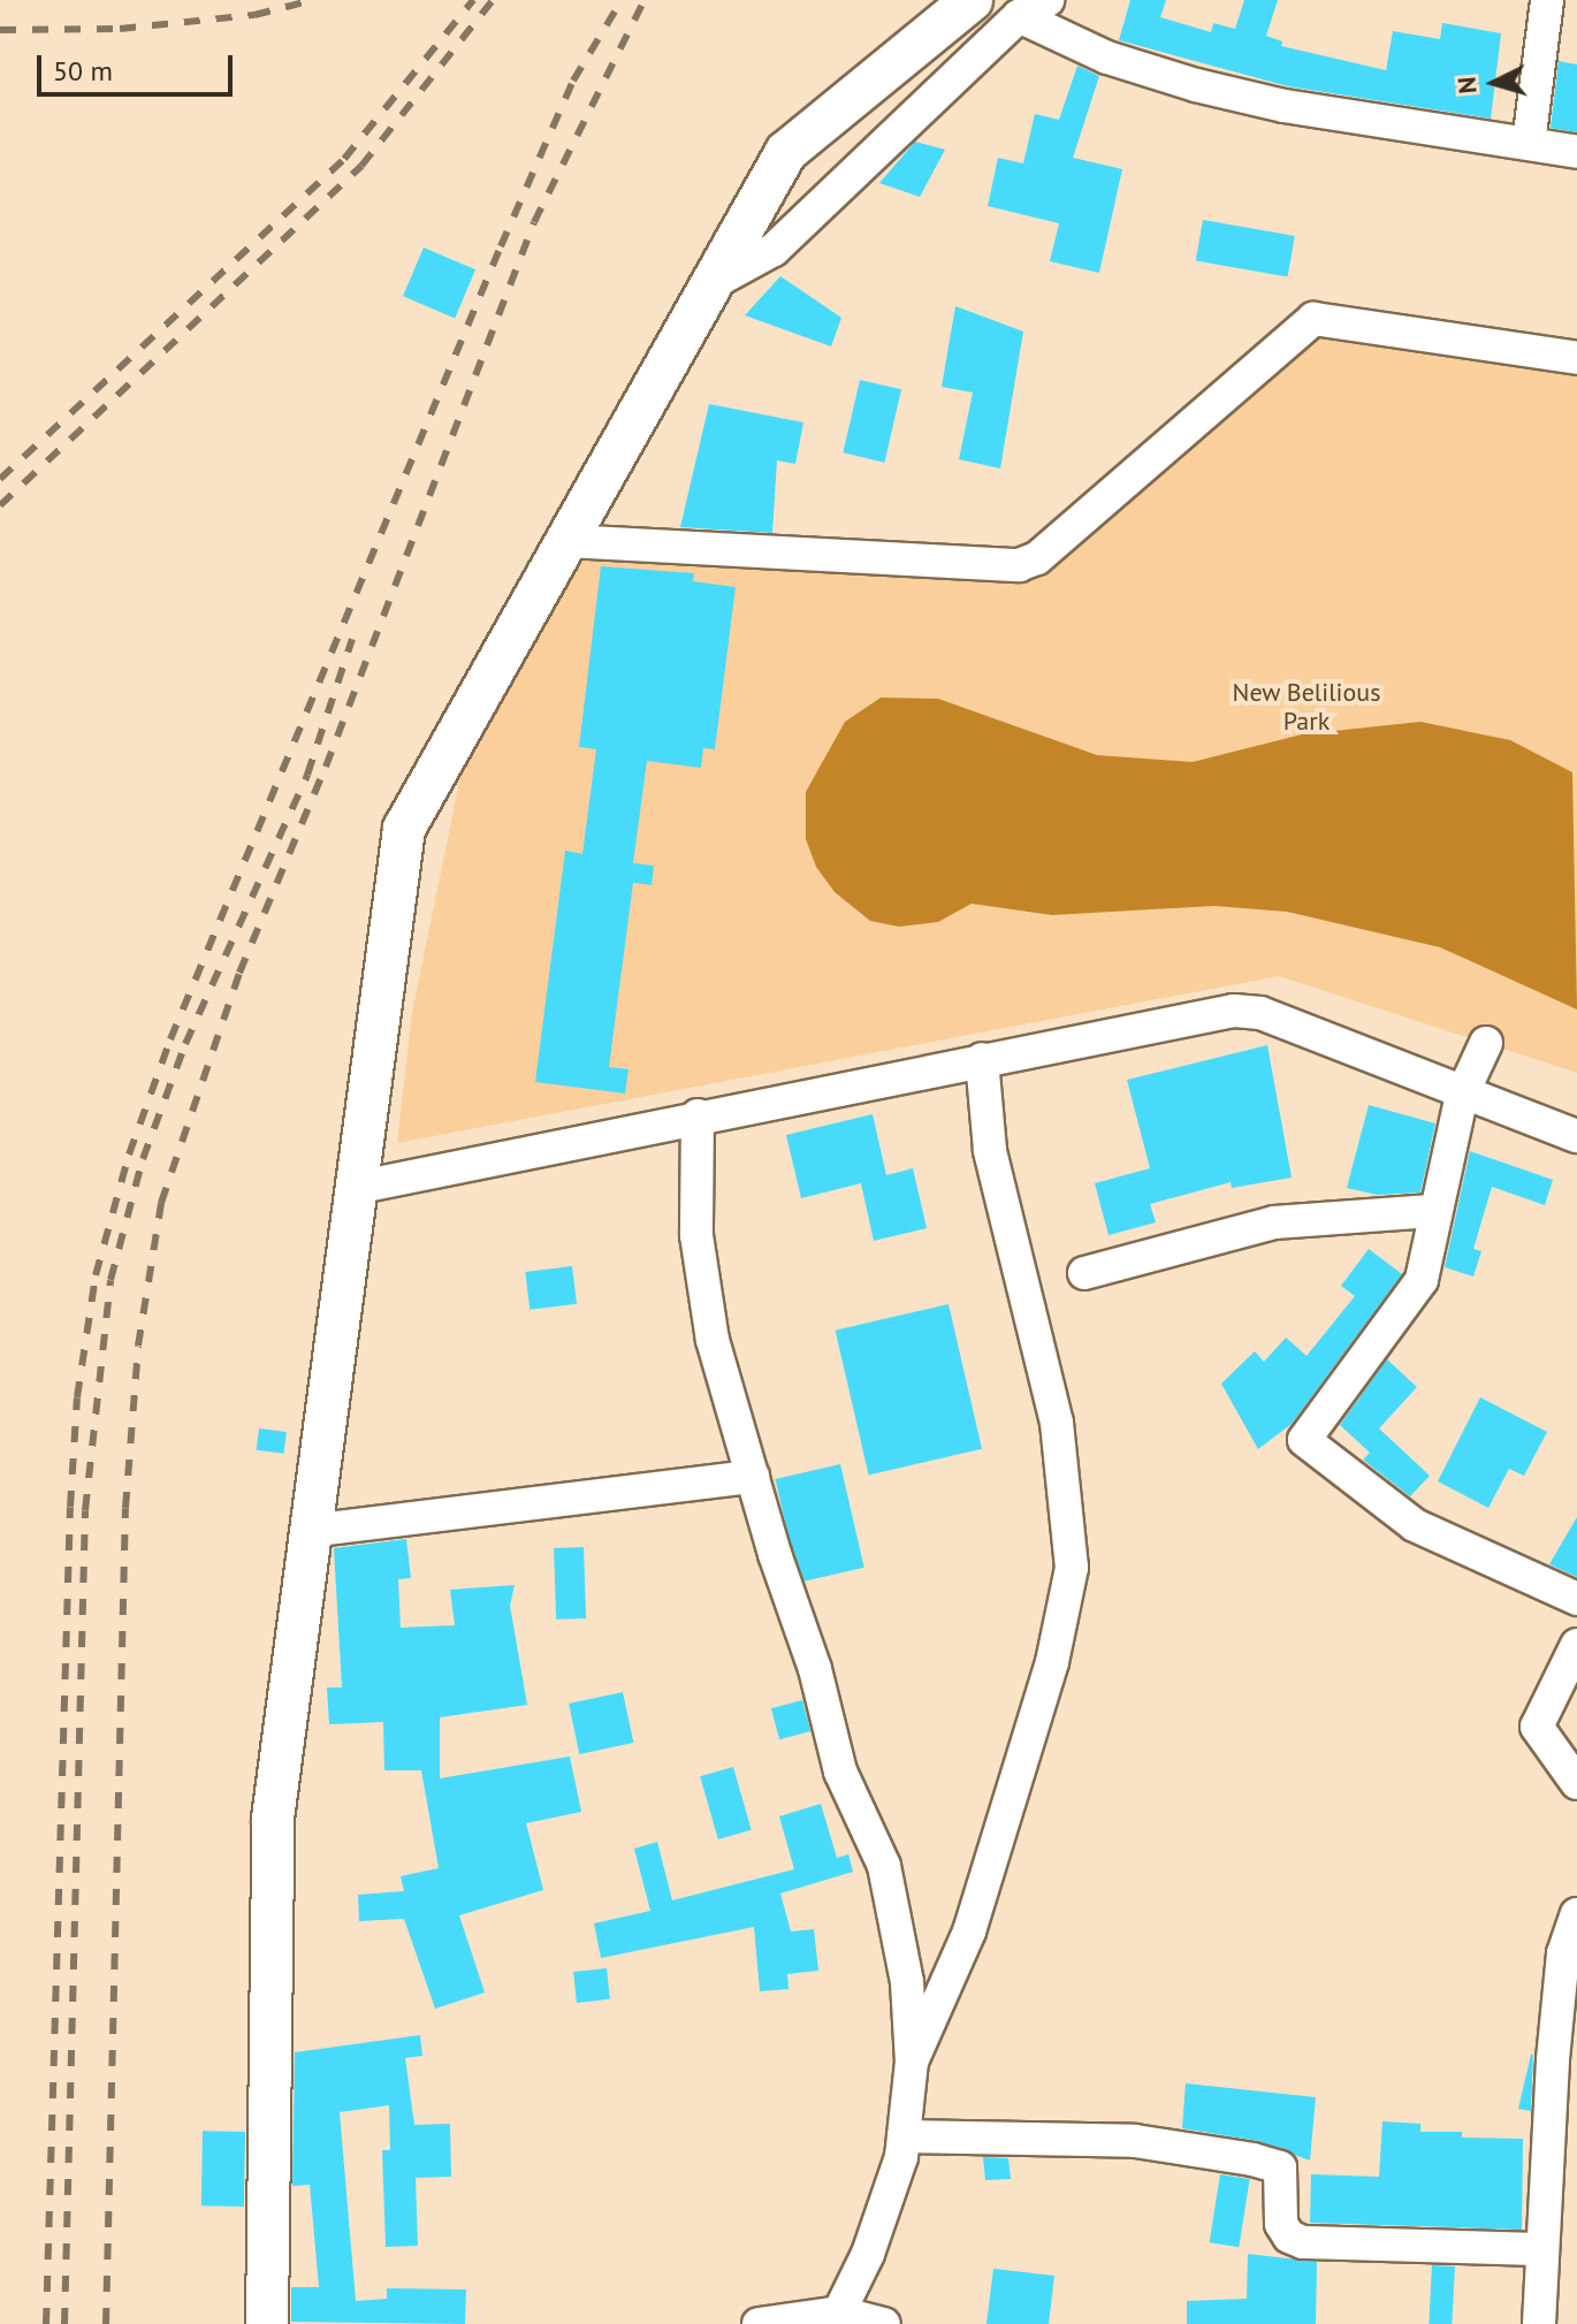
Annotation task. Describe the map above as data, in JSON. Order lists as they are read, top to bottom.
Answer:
{
  "parks": ["New Belilious Park"],
  "scale_bar": "50 m",
  "north": "left"
}
